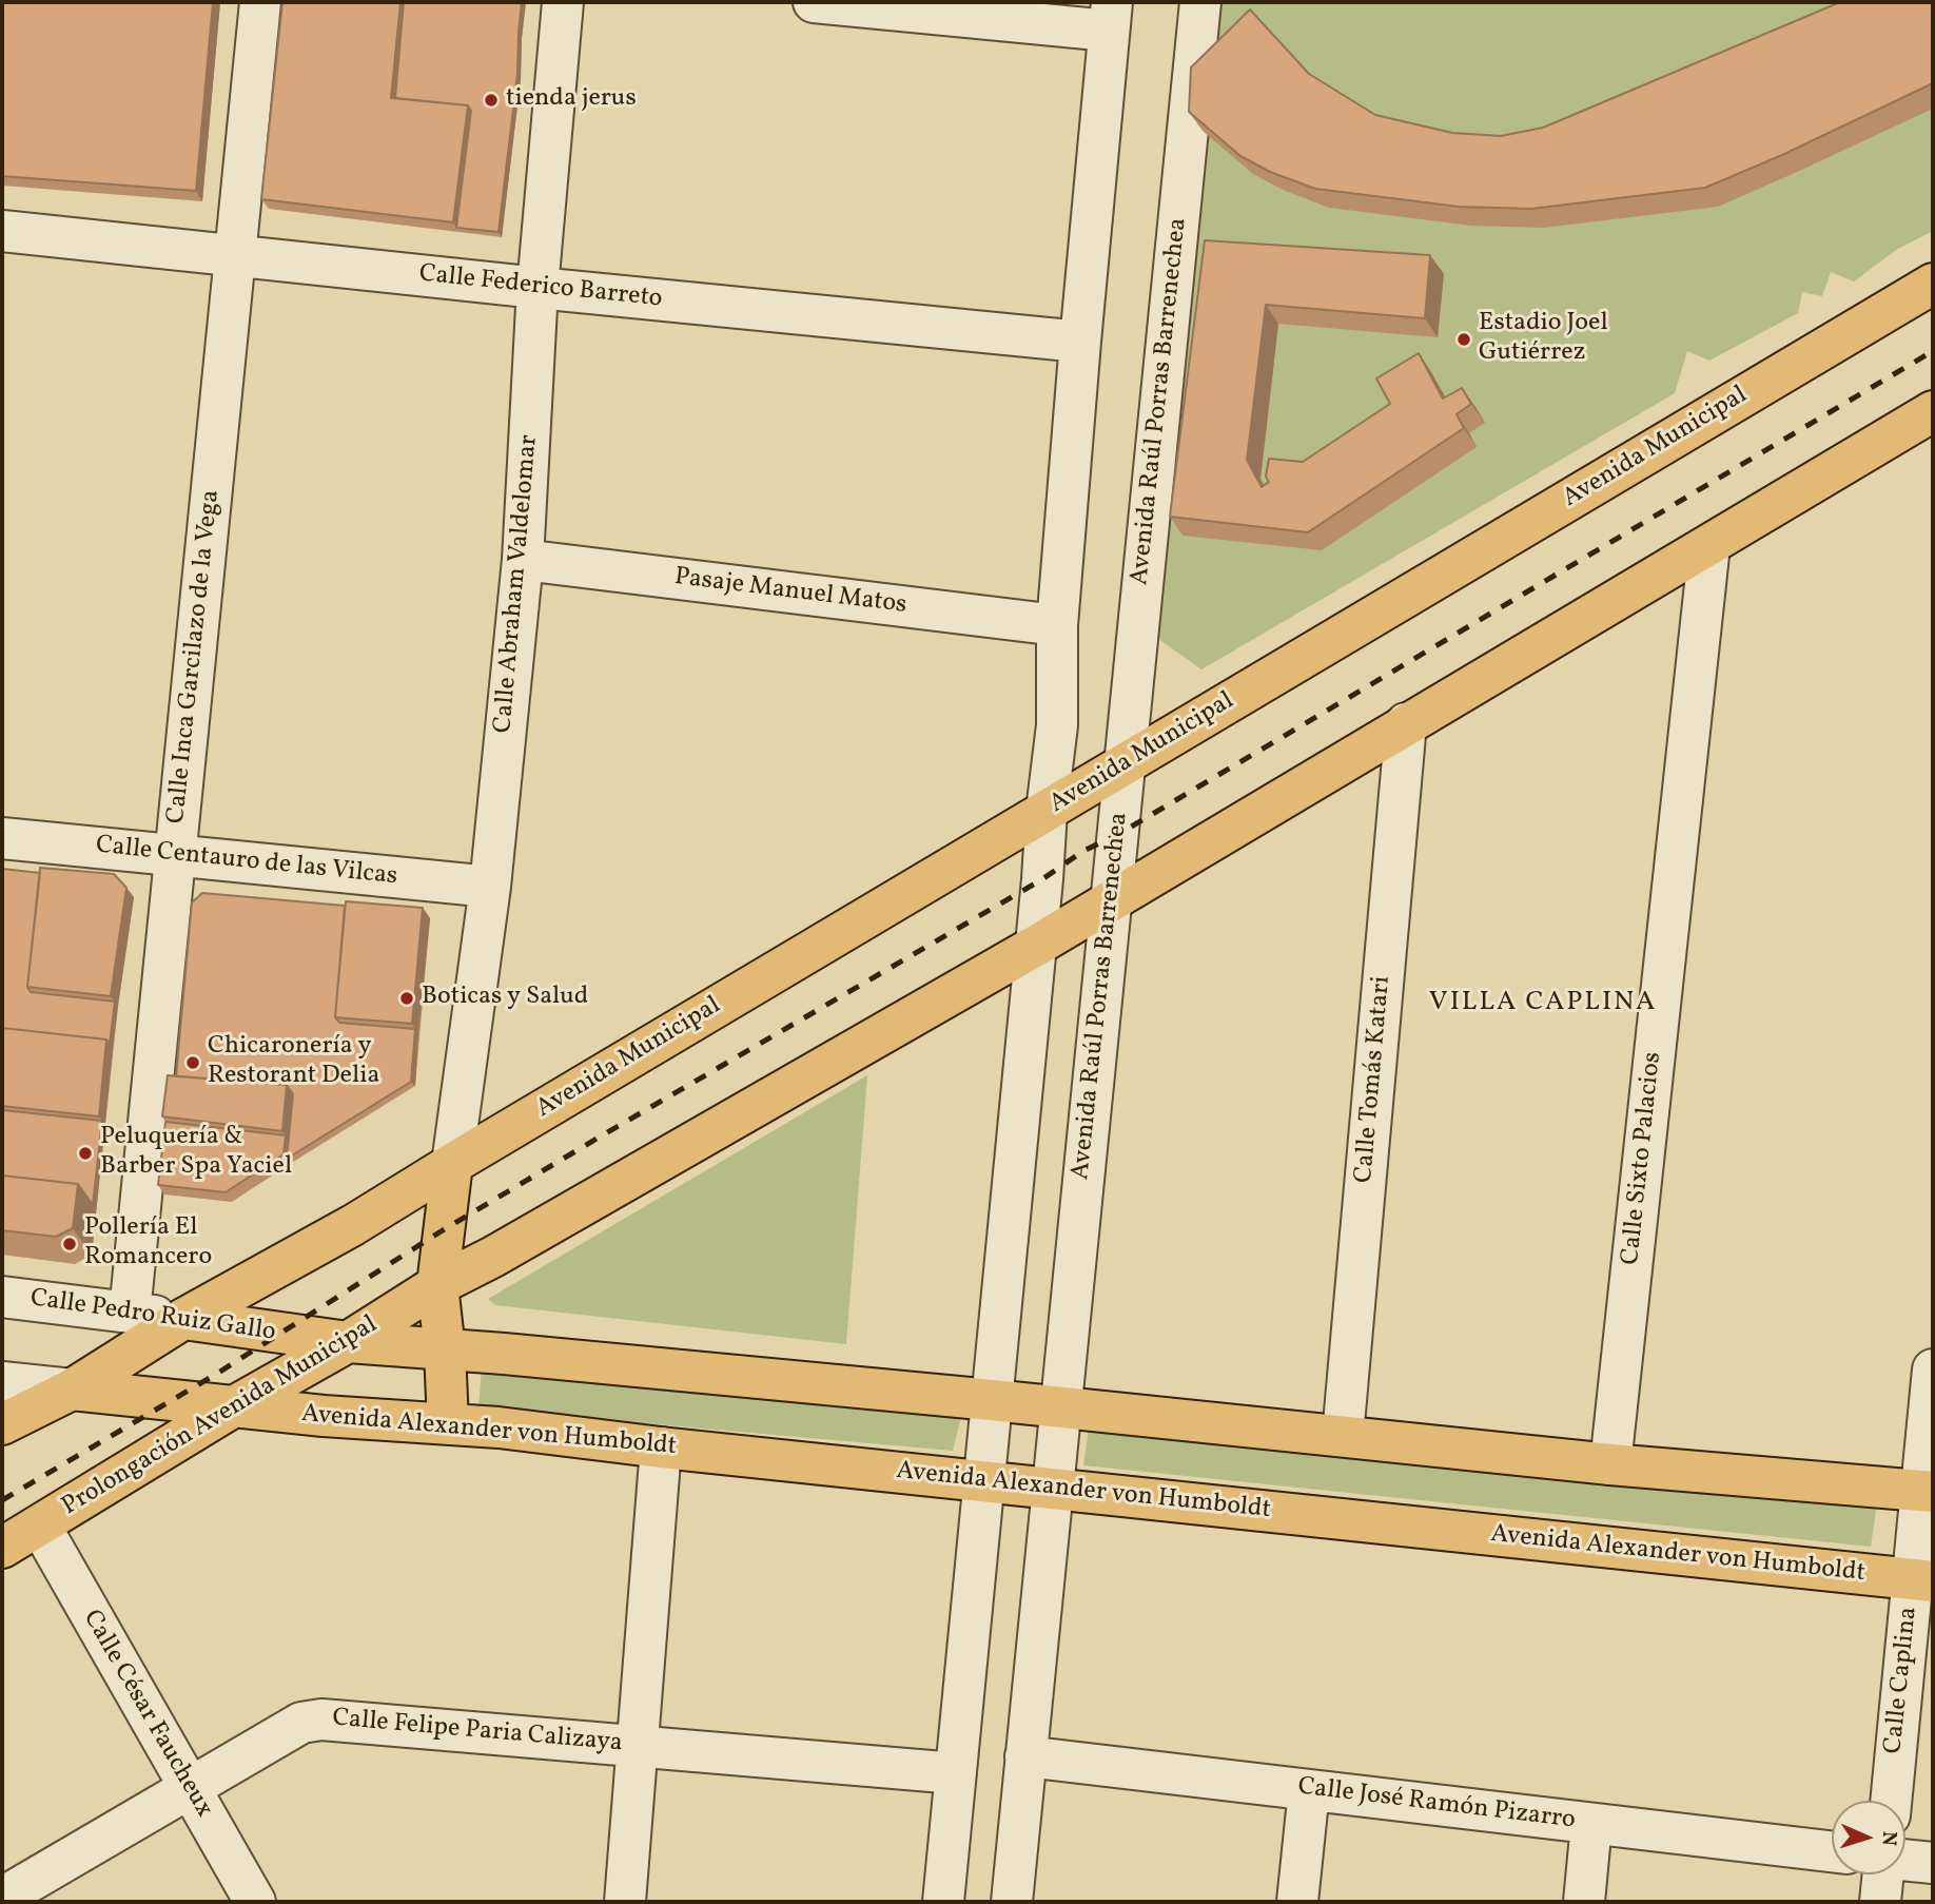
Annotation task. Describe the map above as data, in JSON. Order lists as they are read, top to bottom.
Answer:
{
  "streets": {
    "main road": [
      "Avenida Municipal",
      "Calle Pedro Ruiz Gallo",
      "Prolongación Avenida Municipal",
      "Avenida Alexander von Humboldt"
    ],
    "street": [
      "Calle Federico Barreto",
      "Avenida Raúl Porras Barrenechea",
      "Calle Abraham Valdelomar",
      "Pasaje Manuel Matos",
      "Calle Inca Garcilazo de la Vega",
      "Calle Centauro de las Vilcas",
      "Calle Tomás Katari",
      "Calle Sixto Palacios",
      "Calle Caplina",
      "Calle César Faucheux",
      "Calle Felipe Paria Calizaya",
      "Calle José Ramón Pizarro"
    ]
  },
  "crossings": [
    ["Calle Federico Barreto", "Calle Abraham Valdelomar"],
    ["Calle Federico Barreto", "Calle Inca Garcilazo de la Vega"],
    ["Avenida Raúl Porras Barrenechea", "Avenida Municipal"],
    ["Avenida Raúl Porras Barrenechea", "Avenida Alexander von Humboldt"],
    ["Avenida Raúl Porras Barrenechea", "Calle José Ramón Pizarro"],
    ["Avenida Municipal", "Calle Abraham Valdelomar"],
    ["Avenida Municipal", "Calle Pedro Ruiz Gallo"],
    ["Calle Abraham Valdelomar", "Pasaje Manuel Matos"],
    ["Calle Abraham Valdelomar", "Calle Centauro de las Vilcas"],
    ["Calle Inca Garcilazo de la Vega", "Calle Centauro de las Vilcas"],
    ["Calle Inca Garcilazo de la Vega", "Calle Pedro Ruiz Gallo"],
    ["Calle Pedro Ruiz Gallo", "Prolongación Avenida Municipal"],
    ["Prolongación Avenida Municipal", "Avenida Alexander von Humboldt"],
    ["Prolongación Avenida Municipal", "Calle César Faucheux"],
    ["Avenida Alexander von Humboldt", "Calle Caplina"],
    ["Calle César Faucheux", "Calle Felipe Paria Calizaya"]
  ],
  "districts": ["VILLA CAPLINA"],
  "places": [
    "tienda jerus",
    "Estadio Joel Gutiérrez",
    "Boticas y Salud",
    "Chicaronería y Restorant Delia",
    "Peluquería & Barber Spa Yaciel",
    "Pollería El Romancero"
  ],
  "north": "right"
}
